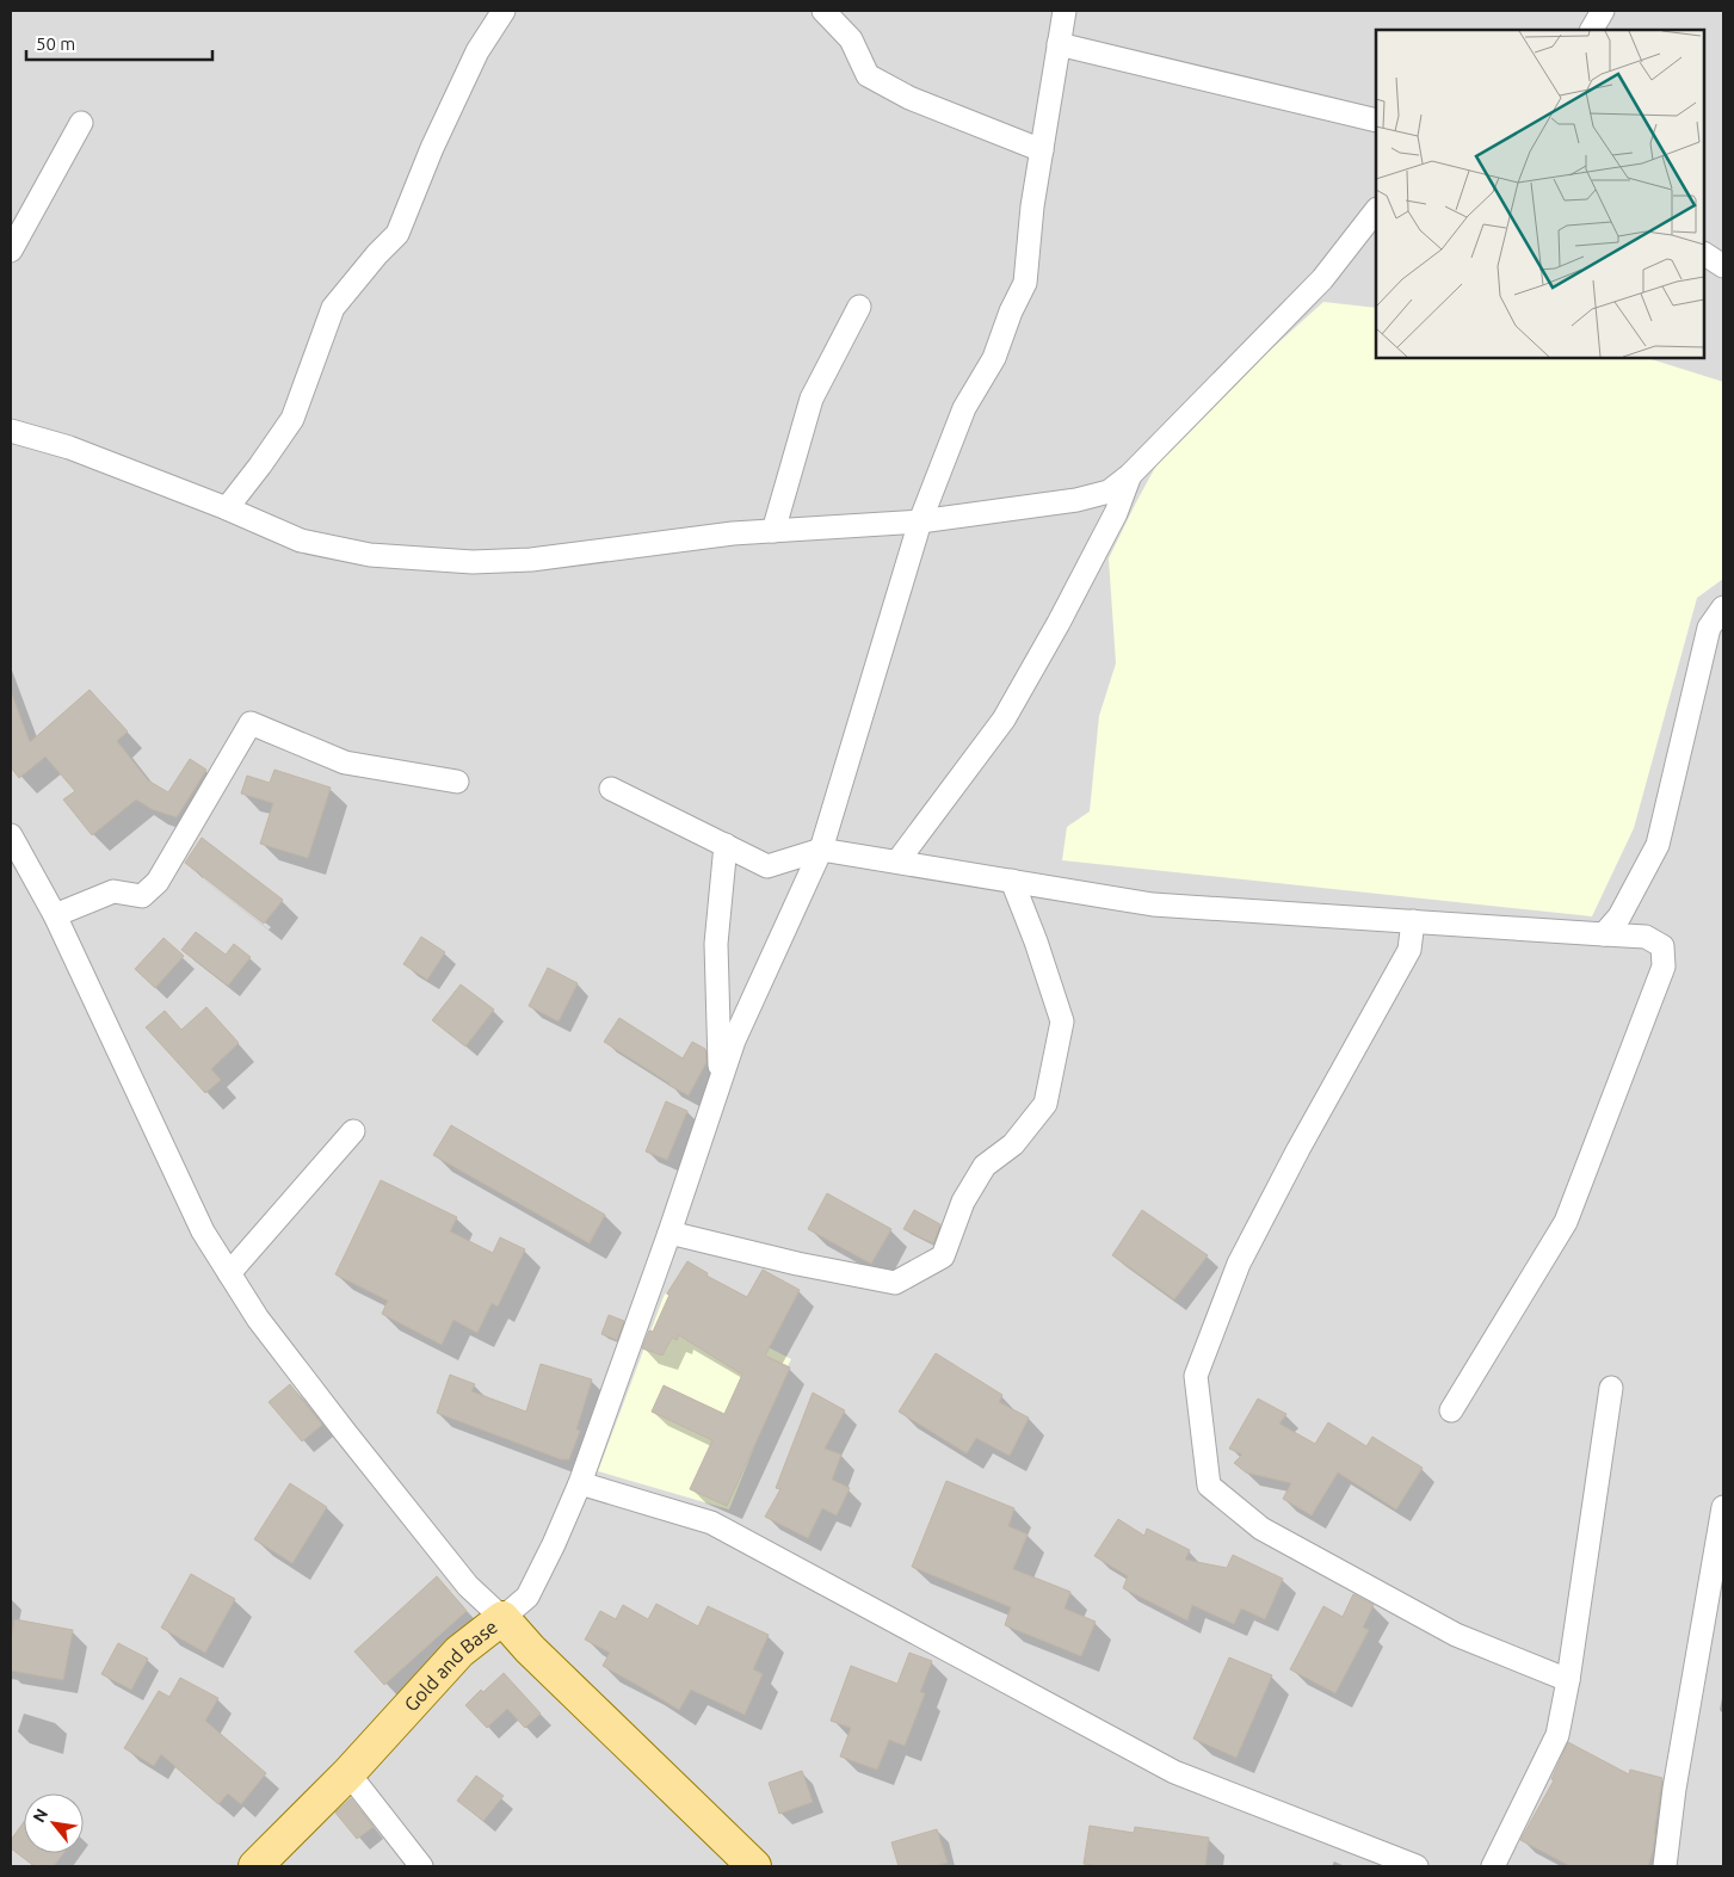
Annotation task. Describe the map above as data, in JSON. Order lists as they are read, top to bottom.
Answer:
{
  "streets": {
    "main road": ["Gold and Base"]
  },
  "scale_bar": "50 m",
  "north": "top left"
}
